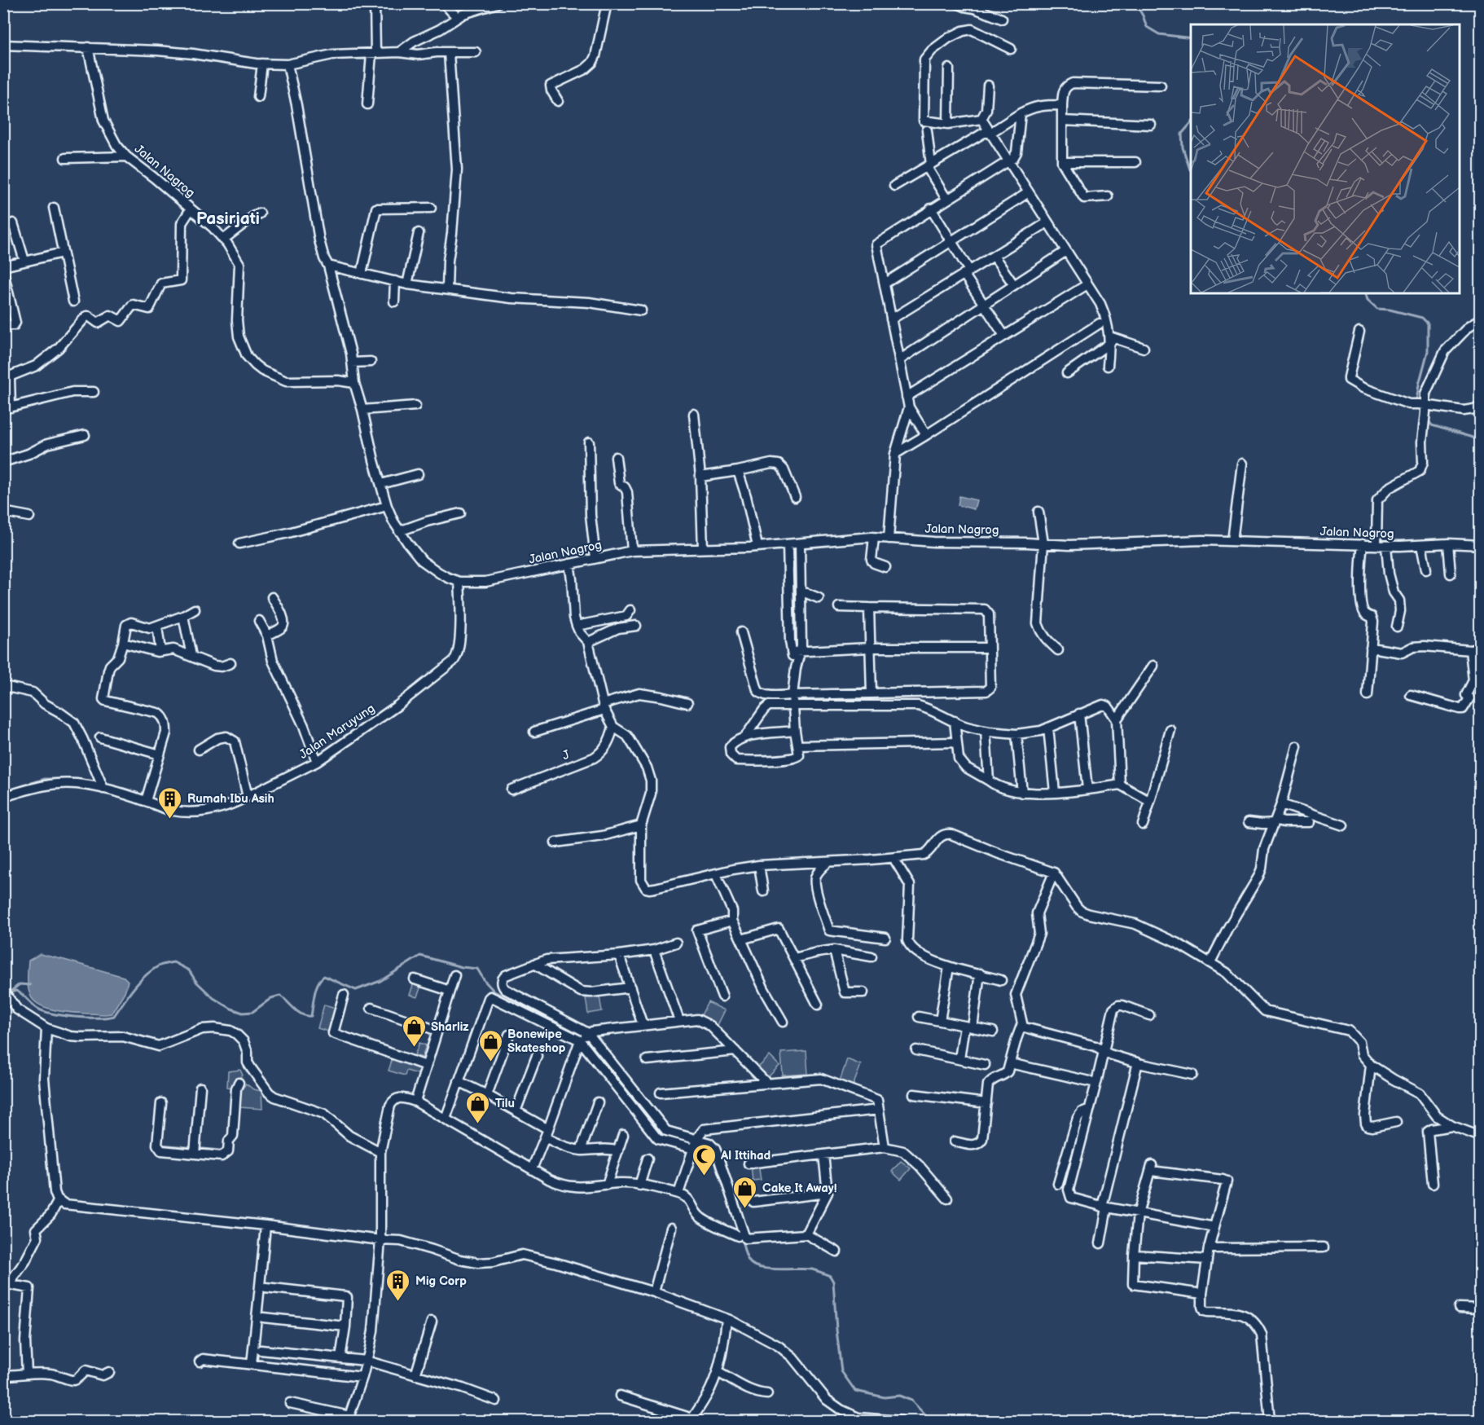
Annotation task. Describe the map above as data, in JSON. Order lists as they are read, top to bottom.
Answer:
{
  "streets": {
    "street": ["Jalan Nagrog", "Jalan Maruyung", "J"]
  },
  "crossings": [
    ["Jalan Nagrog", "Jalan Maruyung"]
  ],
  "districts": ["Pasirjati"],
  "places": {
    "building": ["Rumah Ibu Asih", "Mig Corp"],
    "shop": [
      "Sharliz",
      "Bonewipe Skateshop",
      "Tilu",
      "Cake It Away!"
    ],
    "mosque": ["Al Ittihad"]
  }
}
